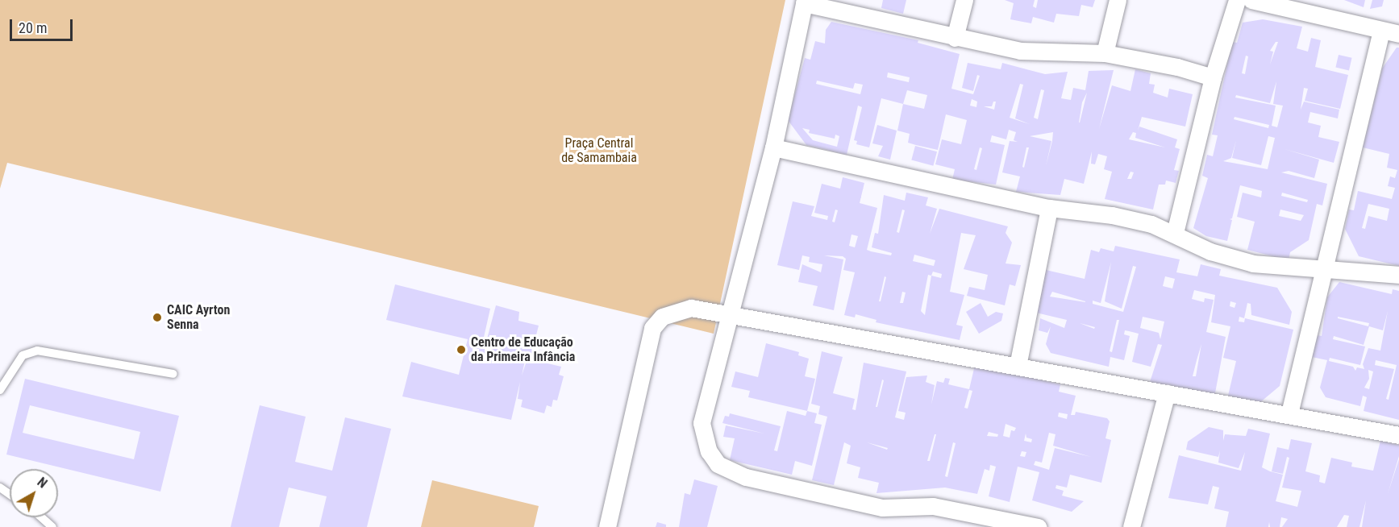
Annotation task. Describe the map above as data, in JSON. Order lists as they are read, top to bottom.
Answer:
{
  "parks": ["Praça Central de Samambaia"],
  "places": ["CAIC Ayrton Senna", "Centro de Educação da Primeira Infância"],
  "scale_bar": "20 m",
  "north": "top right"
}
